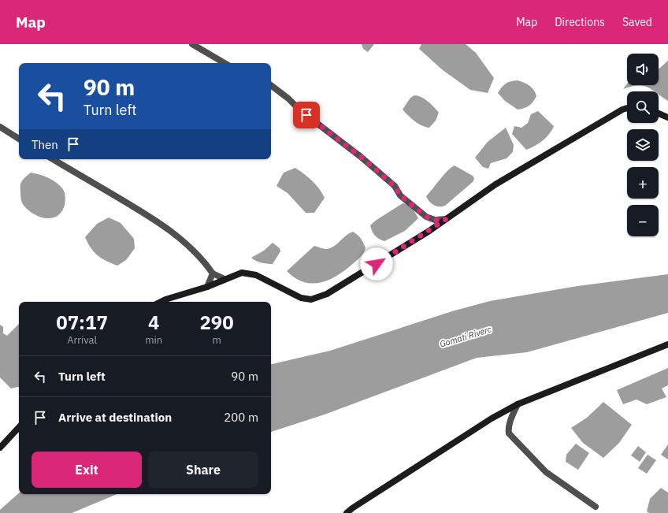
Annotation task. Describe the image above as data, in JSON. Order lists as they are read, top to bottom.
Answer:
{
  "water": ["Gomati Riverc"],
  "page": {
    "header": "Map",
    "nav": ["Map", "Directions", "Saved"],
    "map_buttons": ["+", "−"],
    "turn": ["90 m", "Turn left"],
    "then": "Then",
    "eta": [
      "07:17",
      "Arrival",
      "4",
      "min",
      "290",
      "m"
    ],
    "list": [
      {
        "name": "Turn left",
        "value": "90 m"
      },
      {
        "name": "Arrive at destination",
        "value": "200 m"
      }
    ],
    "buttons": ["Exit", "Share"]
  }
}
